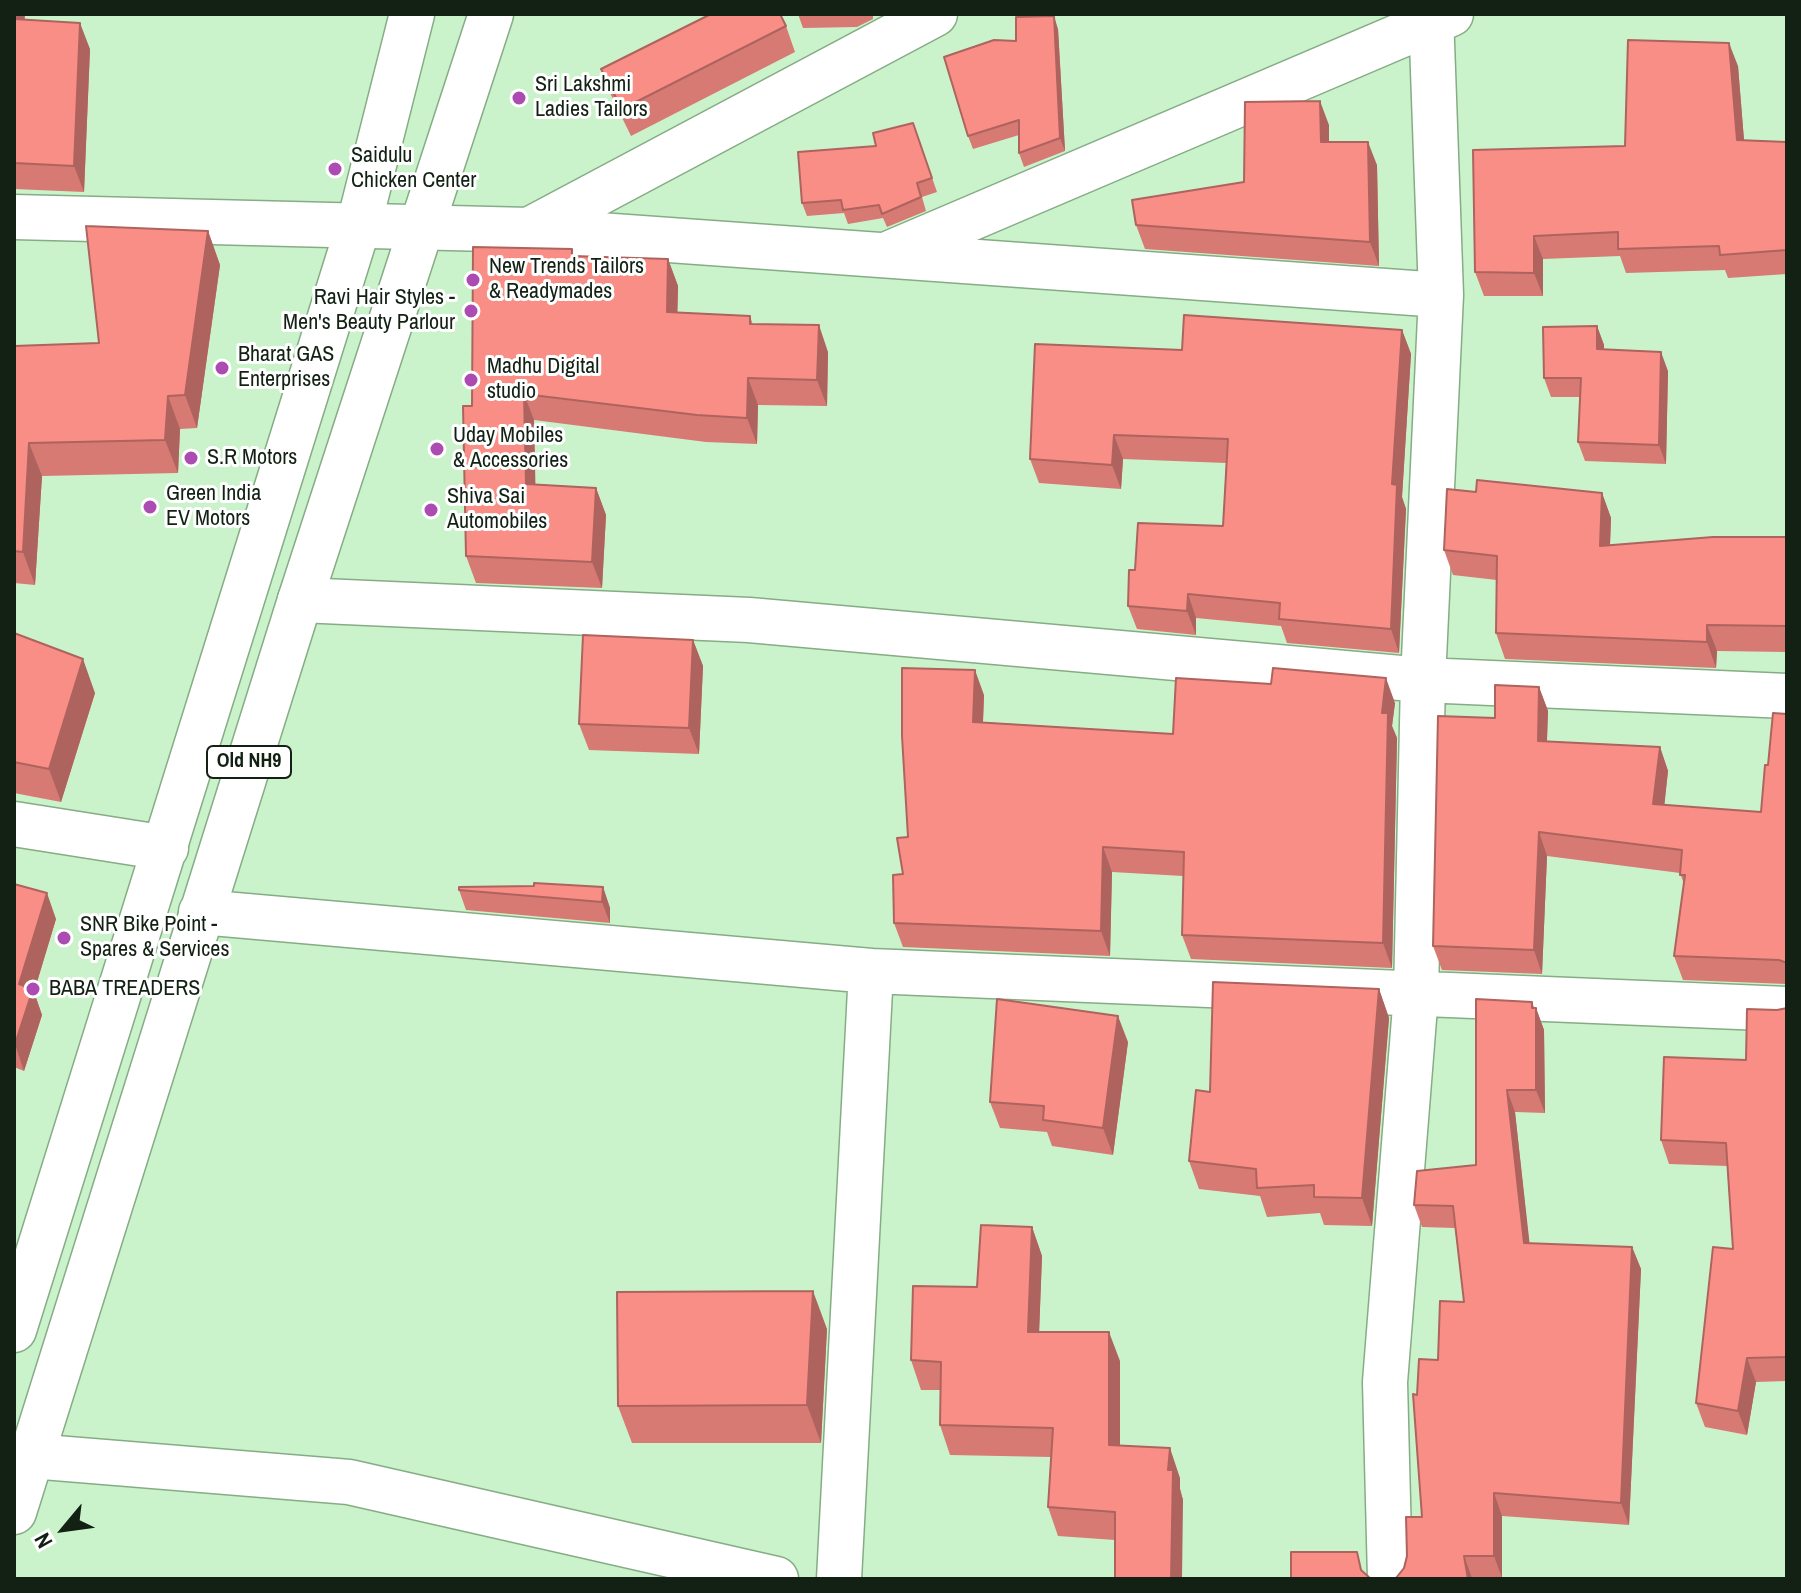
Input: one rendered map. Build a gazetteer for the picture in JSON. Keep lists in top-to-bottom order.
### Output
{
  "streets": {
    "street": ["Old NH9"]
  },
  "places": [
    "Sri Lakshmi Ladies Tailors",
    "Saidulu Chicken Center",
    "New Trends Tailors & Readymades",
    "Ravi Hair Styles - Men's Beauty Parlour",
    "Bharat GAS Enterprises",
    "Madhu Digital studio",
    "Uday Mobiles & Accessories",
    "S.R Motors",
    "Green India EV Motors",
    "Shiva Sai Automobiles",
    "SNR Bike Point - Spares & Services",
    "BABA TREADERS"
  ],
  "north": "bottom left"
}
